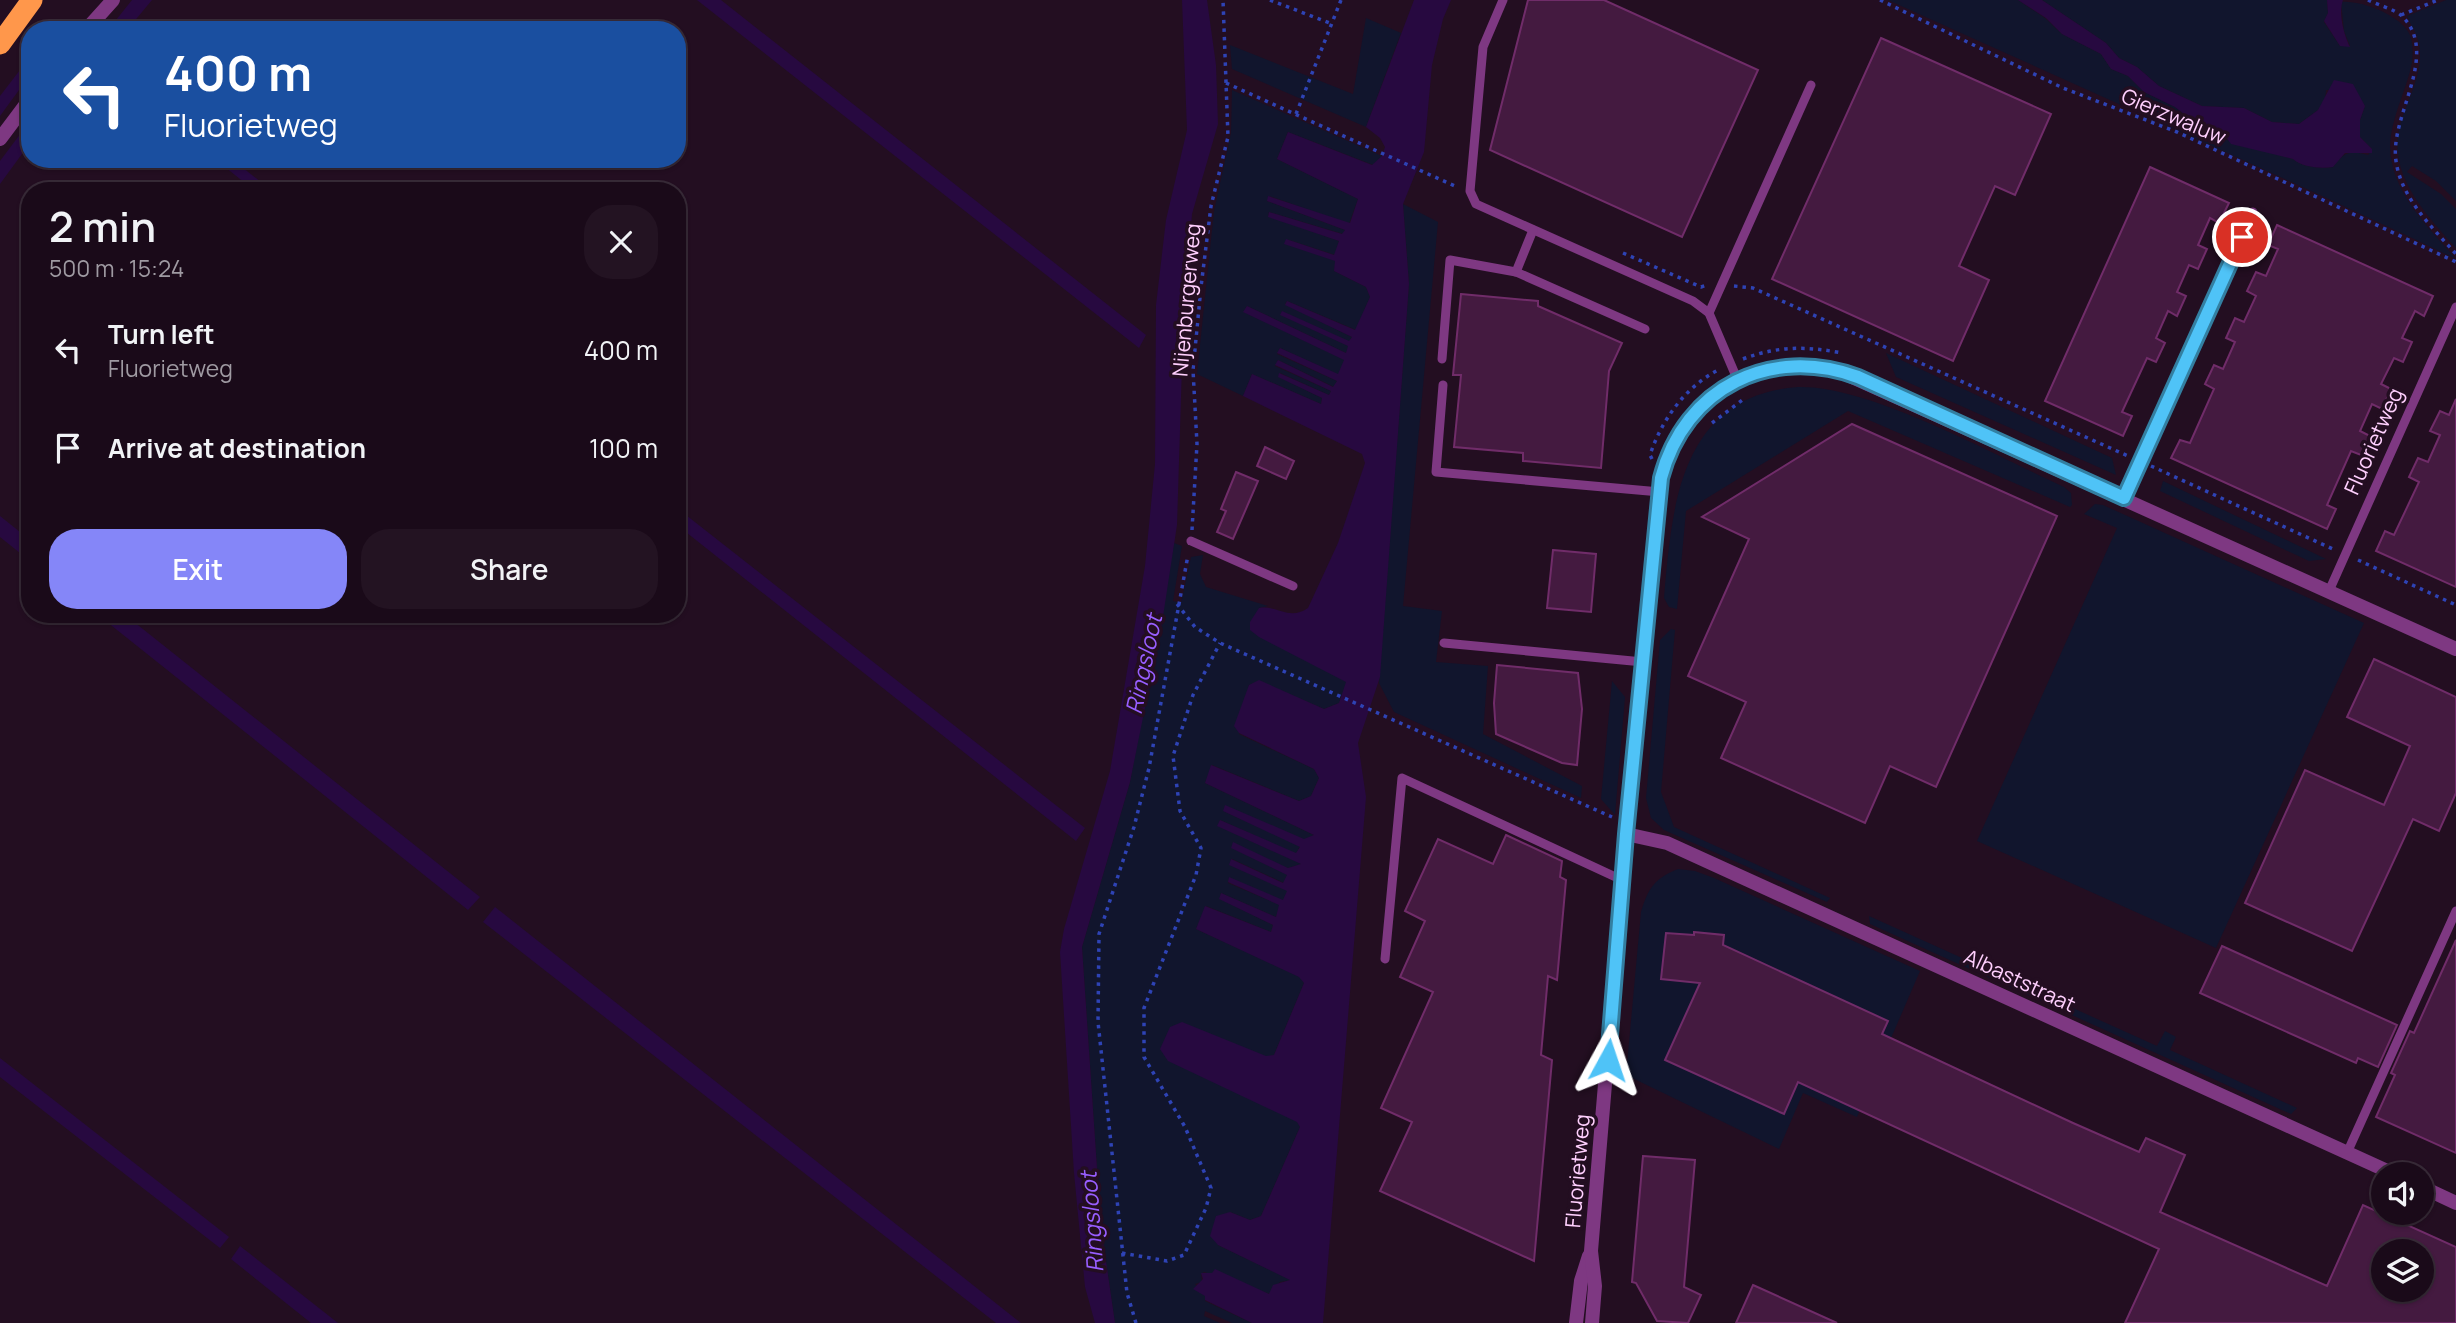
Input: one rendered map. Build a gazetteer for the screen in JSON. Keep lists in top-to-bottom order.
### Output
{
  "streets": {
    "street": ["Fluorietweg", "Albaststraat"],
    "path": ["Gierzwaluw", "Nijenburgerweg"]
  },
  "crossings": [
    ["Fluorietweg", "Albaststraat"]
  ],
  "water": ["Ringsloot"],
  "page": {
    "turn": ["400 m", "Fluorietweg"],
    "heading": ["2 min", "500 m · 15:24"],
    "list": [
      {
        "name": "Turn left",
        "note": "Fluorietweg",
        "value": "400 m"
      },
      {
        "name": "Arrive at destination",
        "value": "100 m"
      }
    ],
    "buttons": ["Exit", "Share"]
  }
}
